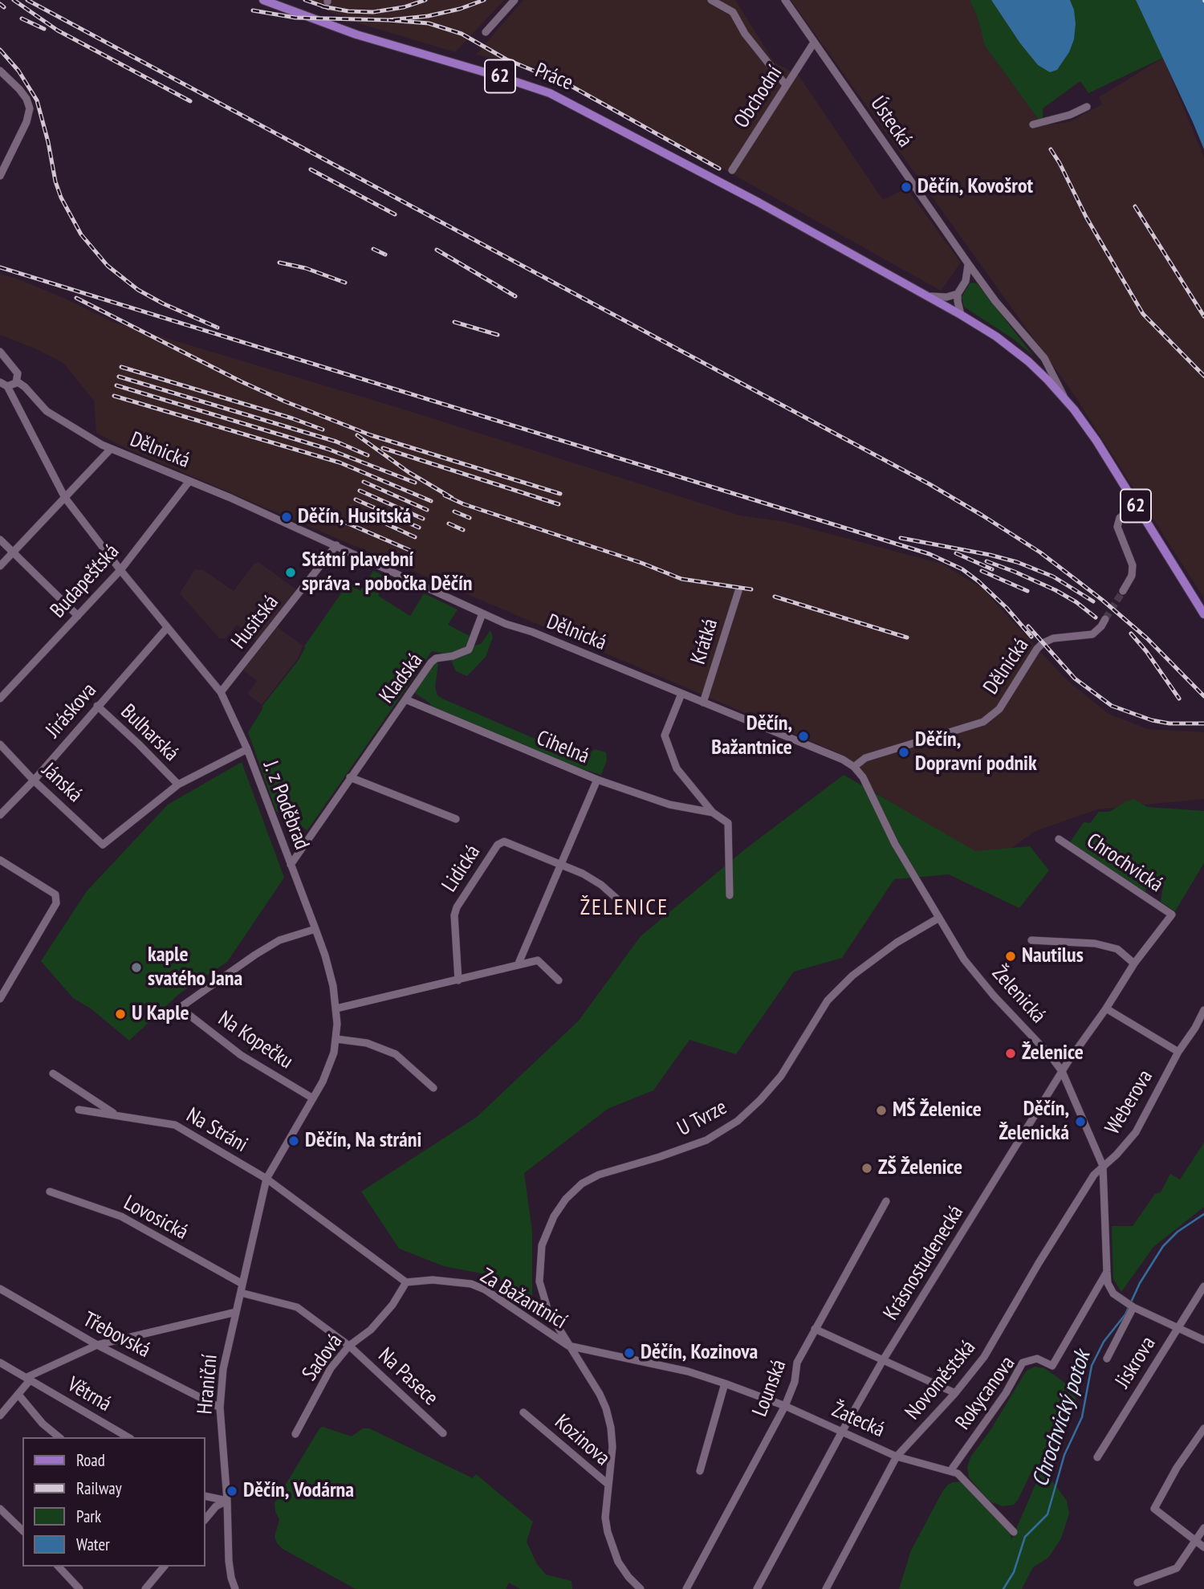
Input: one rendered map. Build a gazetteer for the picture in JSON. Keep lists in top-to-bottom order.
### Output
{
  "streets": {
    "main road": ["62", "Práce", "Ústecká"],
    "street": [
      "Obchodní",
      "Dělnická",
      "Budapešťská",
      "Husitská",
      "Krátká",
      "Kladská",
      "Jiráskova",
      "Bulharská",
      "Cihelná",
      "Jánská",
      "J. z Poděbrad",
      "Chrochvická",
      "Lidická",
      "Želenická",
      "Na Kopečku",
      "Weberova",
      "U Tvrze",
      "Na Stráni",
      "Lovosická",
      "Krásnostudenecká",
      "Za Bažantnicí",
      "Třebovská",
      "Sadová",
      "Jiskrova",
      "Na Pasece",
      "Novoměstská",
      "Hraniční",
      "Lounská",
      "Rokycanova",
      "Větrná",
      "Žatecká",
      "Kozinova"
    ]
  },
  "crossings": [
    ["Práce", "Ústecká"],
    ["Obchodní", "Ústecká"],
    ["Dělnická", "Budapešťská"],
    ["Dělnická", "Husitská"],
    ["Dělnická", "Krátká"],
    ["Dělnická", "Kladská"],
    ["Dělnická", "Želenická"],
    ["Budapešťská", "J. z Poděbrad"],
    ["Husitská", "J. z Poděbrad"],
    ["Kladská", "Cihelná"],
    ["Kladská", "J. z Poděbrad"],
    ["Jiráskova", "Bulharská"],
    ["Jiráskova", "Jánská"],
    ["Jiráskova", "J. z Poděbrad"],
    ["Bulharská", "Jánská"],
    ["J. z Poděbrad", "Na Kopečku"],
    ["J. z Poděbrad", "Na Stráni"],
    ["J. z Poděbrad", "Lovosická"],
    ["J. z Poděbrad", "Hraniční"],
    ["Chrochvická", "Krásnostudenecká"],
    ["Želenická", "Weberova"],
    ["Želenická", "U Tvrze"],
    ["Želenická", "Krásnostudenecká"],
    ["Želenická", "Jiskrova"],
    ["Želenická", "Novoměstská"],
    ["Želenická", "Rokycanova"],
    ["Weberova", "Novoměstská"],
    ["U Tvrze", "Za Bažantnicí"],
    ["U Tvrze", "Kozinova"],
    ["Lovosická", "Hraniční"],
    ["Krásnostudenecká", "Žatecká"],
    ["Za Bažantnicí", "Sadová"],
    ["Za Bažantnicí", "Lounská"],
    ["Za Bažantnicí", "Žatecká"],
    ["Za Bažantnicí", "Kozinova"],
    ["Třebovská", "Hraniční"],
    ["Sadová", "Na Pasece"],
    ["Novoměstská", "Žatecká"],
    ["Lounská", "Žatecká"],
    ["Rokycanova", "Žatecká"]
  ],
  "districts": ["ŽELENICE"],
  "water": ["Chrochvický potok"],
  "places": [
    "Děčín, Kovošrot",
    "Děčín, Husitská",
    "Státní plavební správa - pobočka Děčín",
    "Děčín, Bažantnice",
    "Děčín, Dopravní podnik",
    "Nautilus",
    "kaple svatého Jana",
    "U Kaple",
    "Želenice",
    "MŠ Želenice",
    "Děčín, Želenická",
    "Děčín, Na stráni",
    "ZŠ Želenice",
    "Děčín, Kozinova",
    "Děčín, Vodárna"
  ],
  "legend": [
    "Road",
    "Railway",
    "Park",
    "Water"
  ]
}
